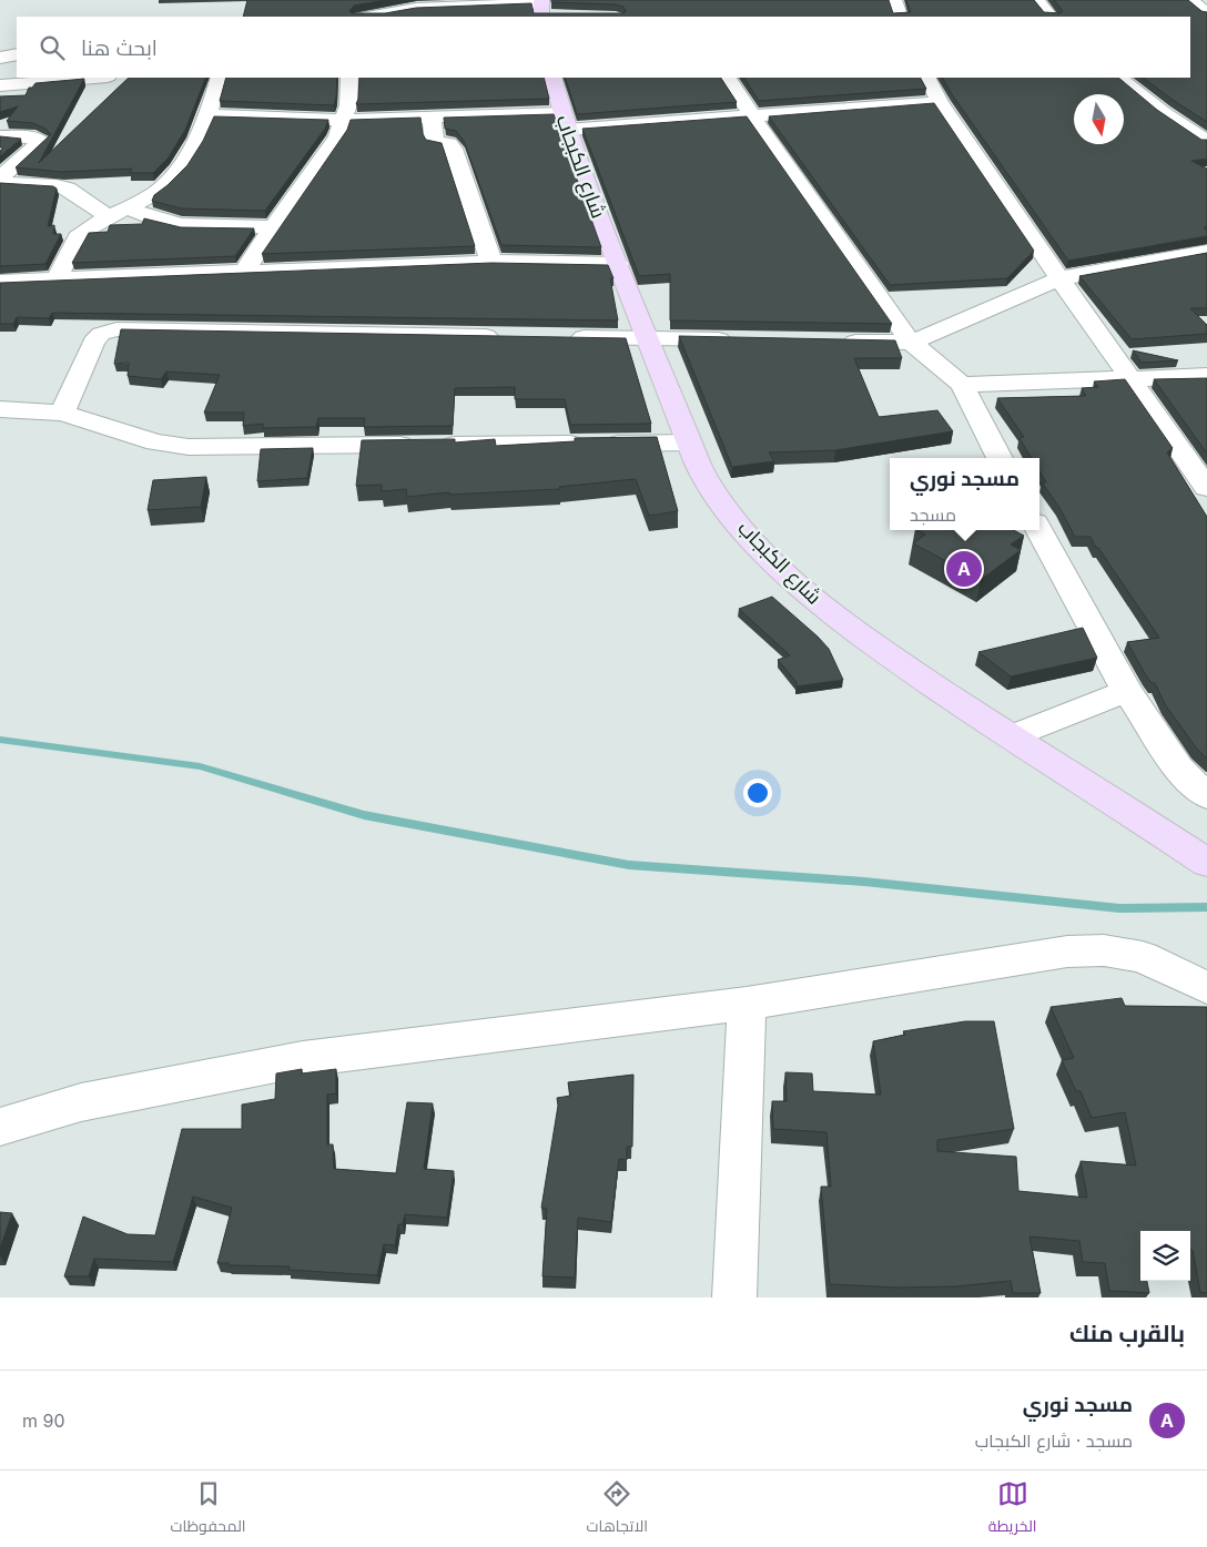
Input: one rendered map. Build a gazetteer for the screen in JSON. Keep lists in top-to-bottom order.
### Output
{
  "streets": {
    "main road": ["شارع الكبجاب"]
  },
  "north": "bottom",
  "page": {
    "search": "ابحث هنا",
    "popup": ["مسجد نوري", "مسجد"],
    "pins": "A",
    "heading": "بالقرب منك",
    "list": [
      {
        "mark": "A",
        "name": "مسجد نوري",
        "note": "مسجد · شارع الكبجاب",
        "value": "90 m"
      }
    ],
    "nav": ["الخريطة", "الاتجاهات", "المحفوظات"]
  }
}
